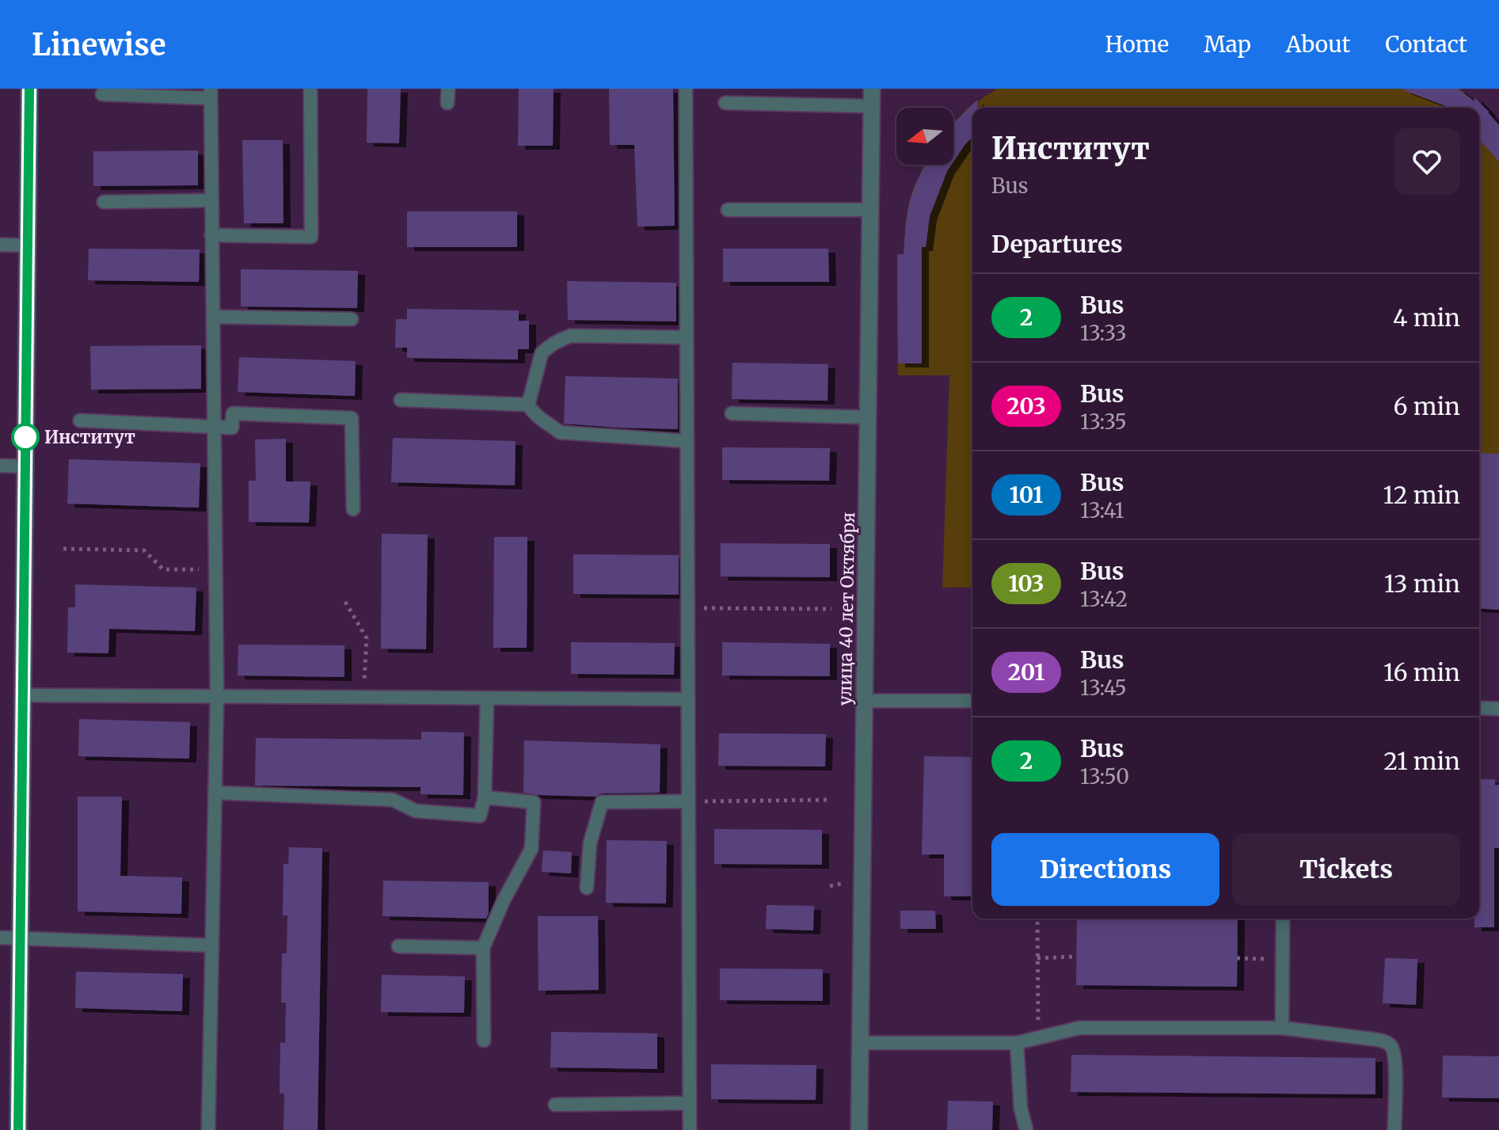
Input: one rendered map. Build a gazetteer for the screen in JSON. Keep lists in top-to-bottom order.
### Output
{
  "streets": {
    "street": ["улица 40 лет Октября"]
  },
  "places": ["Институт"],
  "lines": ["bus line 2"],
  "north": "left",
  "page": {
    "header": "Linewise",
    "nav": [
      "Home",
      "Map",
      "About",
      "Contact"
    ],
    "heading": [
      ["Институт", "Bus"],
      "Departures"
    ],
    "list": [
      {
        "mark": "2",
        "name": "Bus",
        "note": "13:33",
        "value": "4 min"
      },
      {
        "mark": "203",
        "name": "Bus",
        "note": "13:35",
        "value": "6 min"
      },
      {
        "mark": "101",
        "name": "Bus",
        "note": "13:41",
        "value": "12 min"
      },
      {
        "mark": "103",
        "name": "Bus",
        "note": "13:42",
        "value": "13 min"
      },
      {
        "mark": "201",
        "name": "Bus",
        "note": "13:45",
        "value": "16 min"
      },
      {
        "mark": "2",
        "name": "Bus",
        "note": "13:50",
        "value": "21 min"
      }
    ],
    "buttons": ["Directions", "Tickets"]
  }
}
